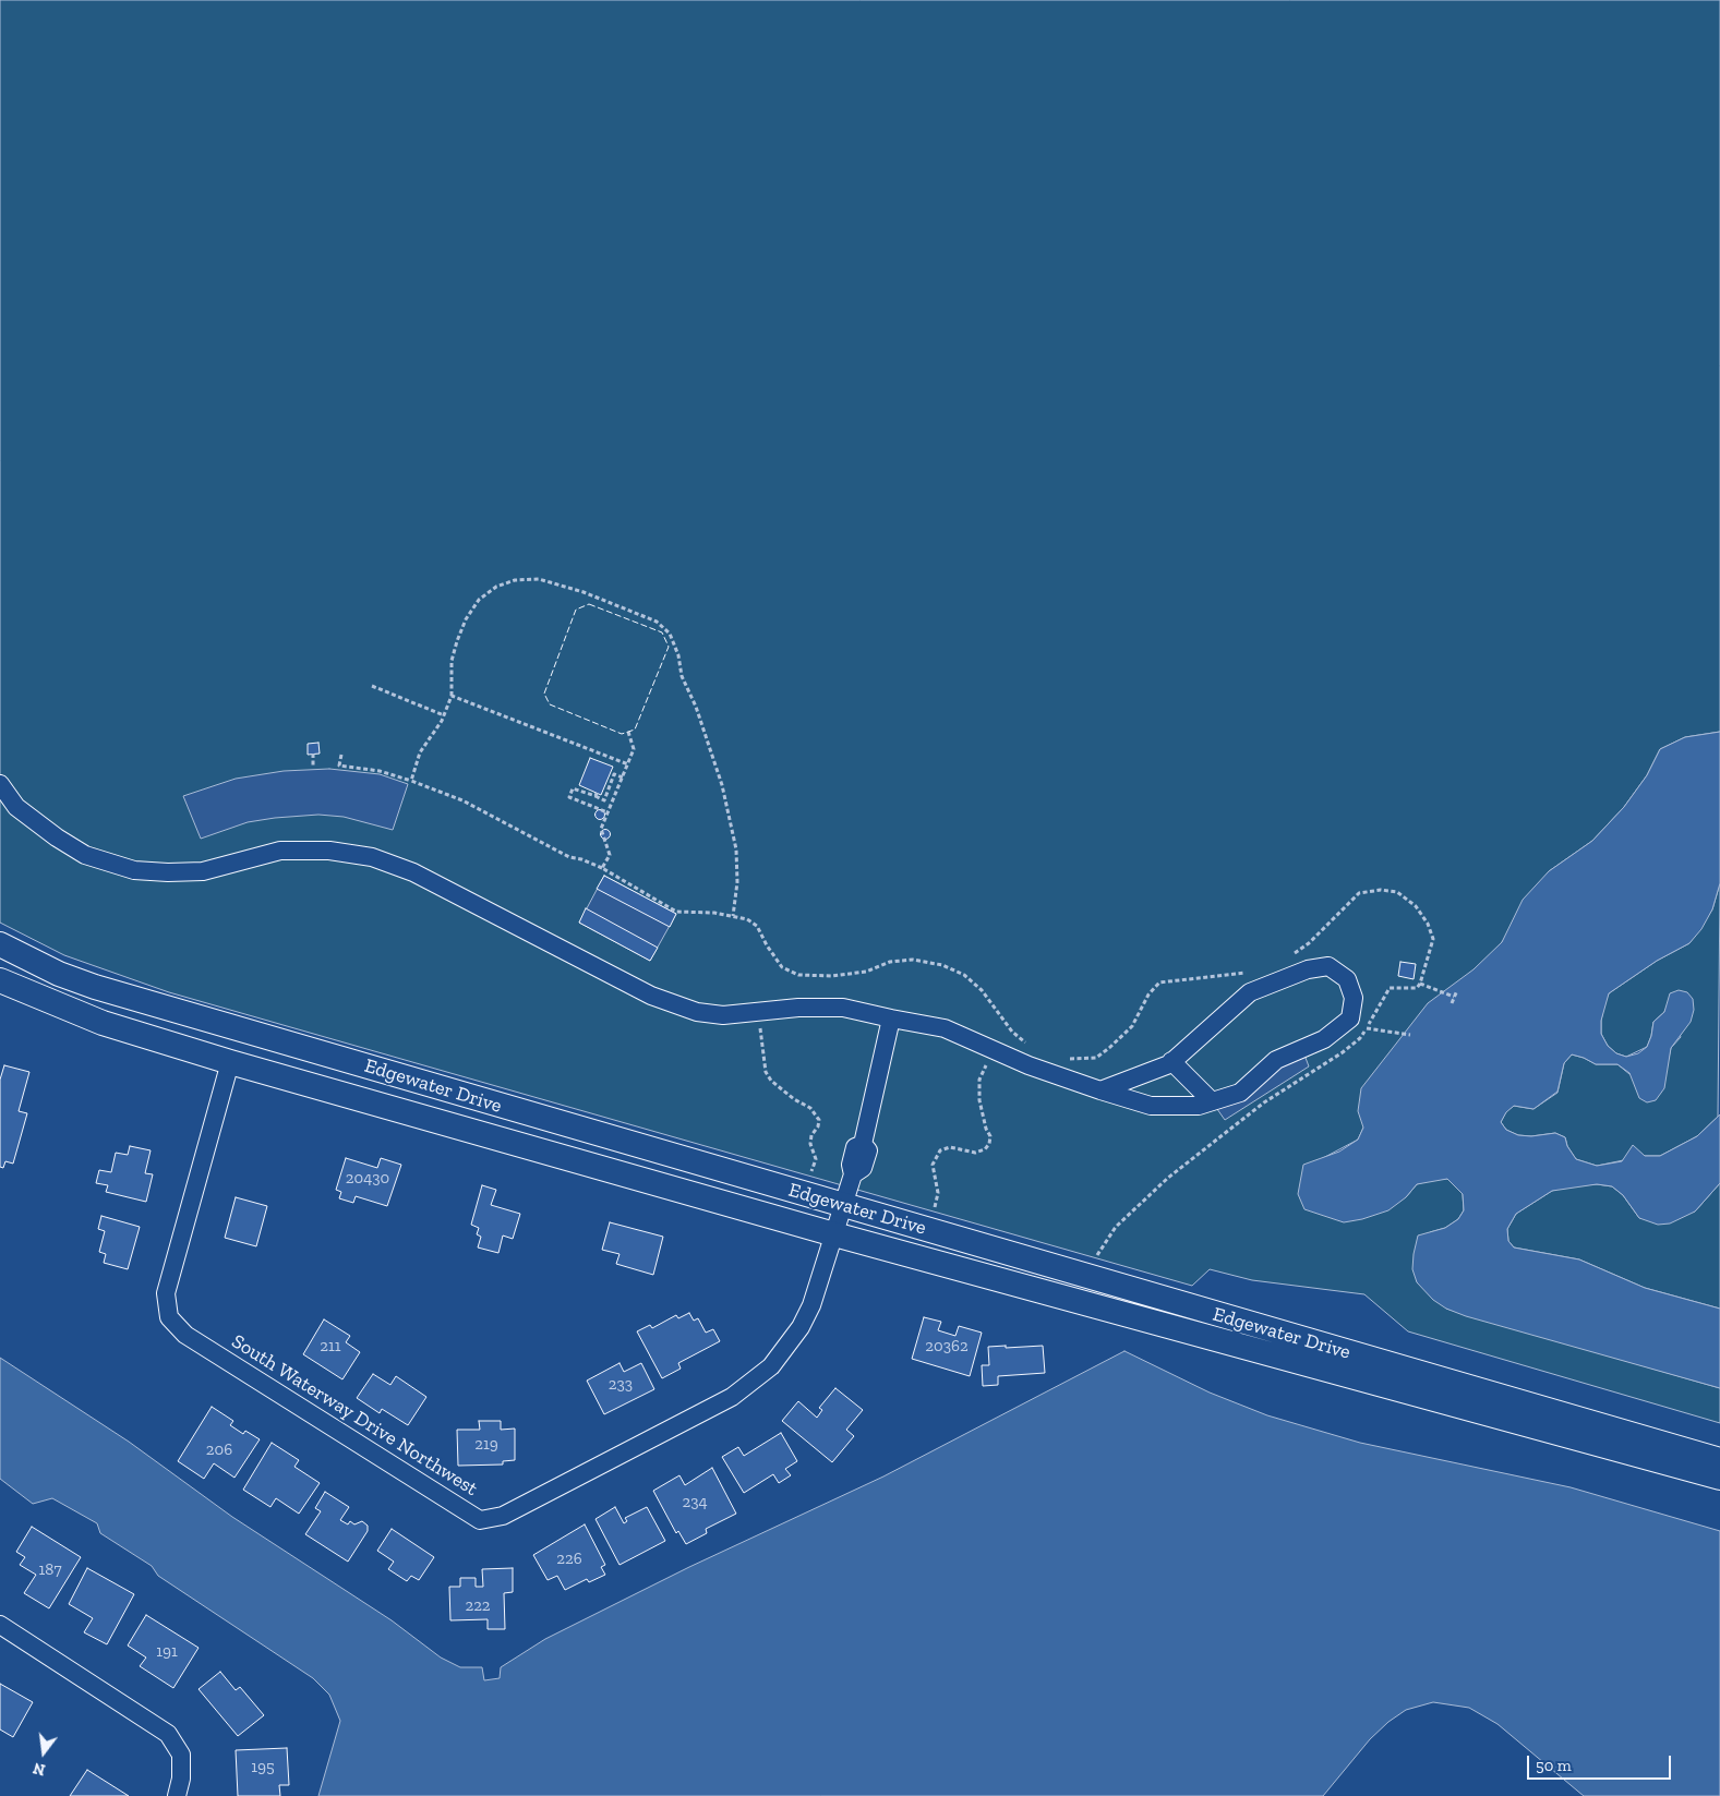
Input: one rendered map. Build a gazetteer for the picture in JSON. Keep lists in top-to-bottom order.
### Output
{
  "streets": {
    "street": ["Edgewater Drive", "South Waterway Drive Northwest"]
  },
  "crossings": [
    ["Edgewater Drive", "South Waterway Drive Northwest"]
  ],
  "house_numbers": [
    "20430",
    "211",
    "20362",
    "233",
    "219",
    "206",
    "234",
    "226",
    "187",
    "222",
    "191",
    "195"
  ],
  "scale_bar": "50 m",
  "north": "bottom"
}
